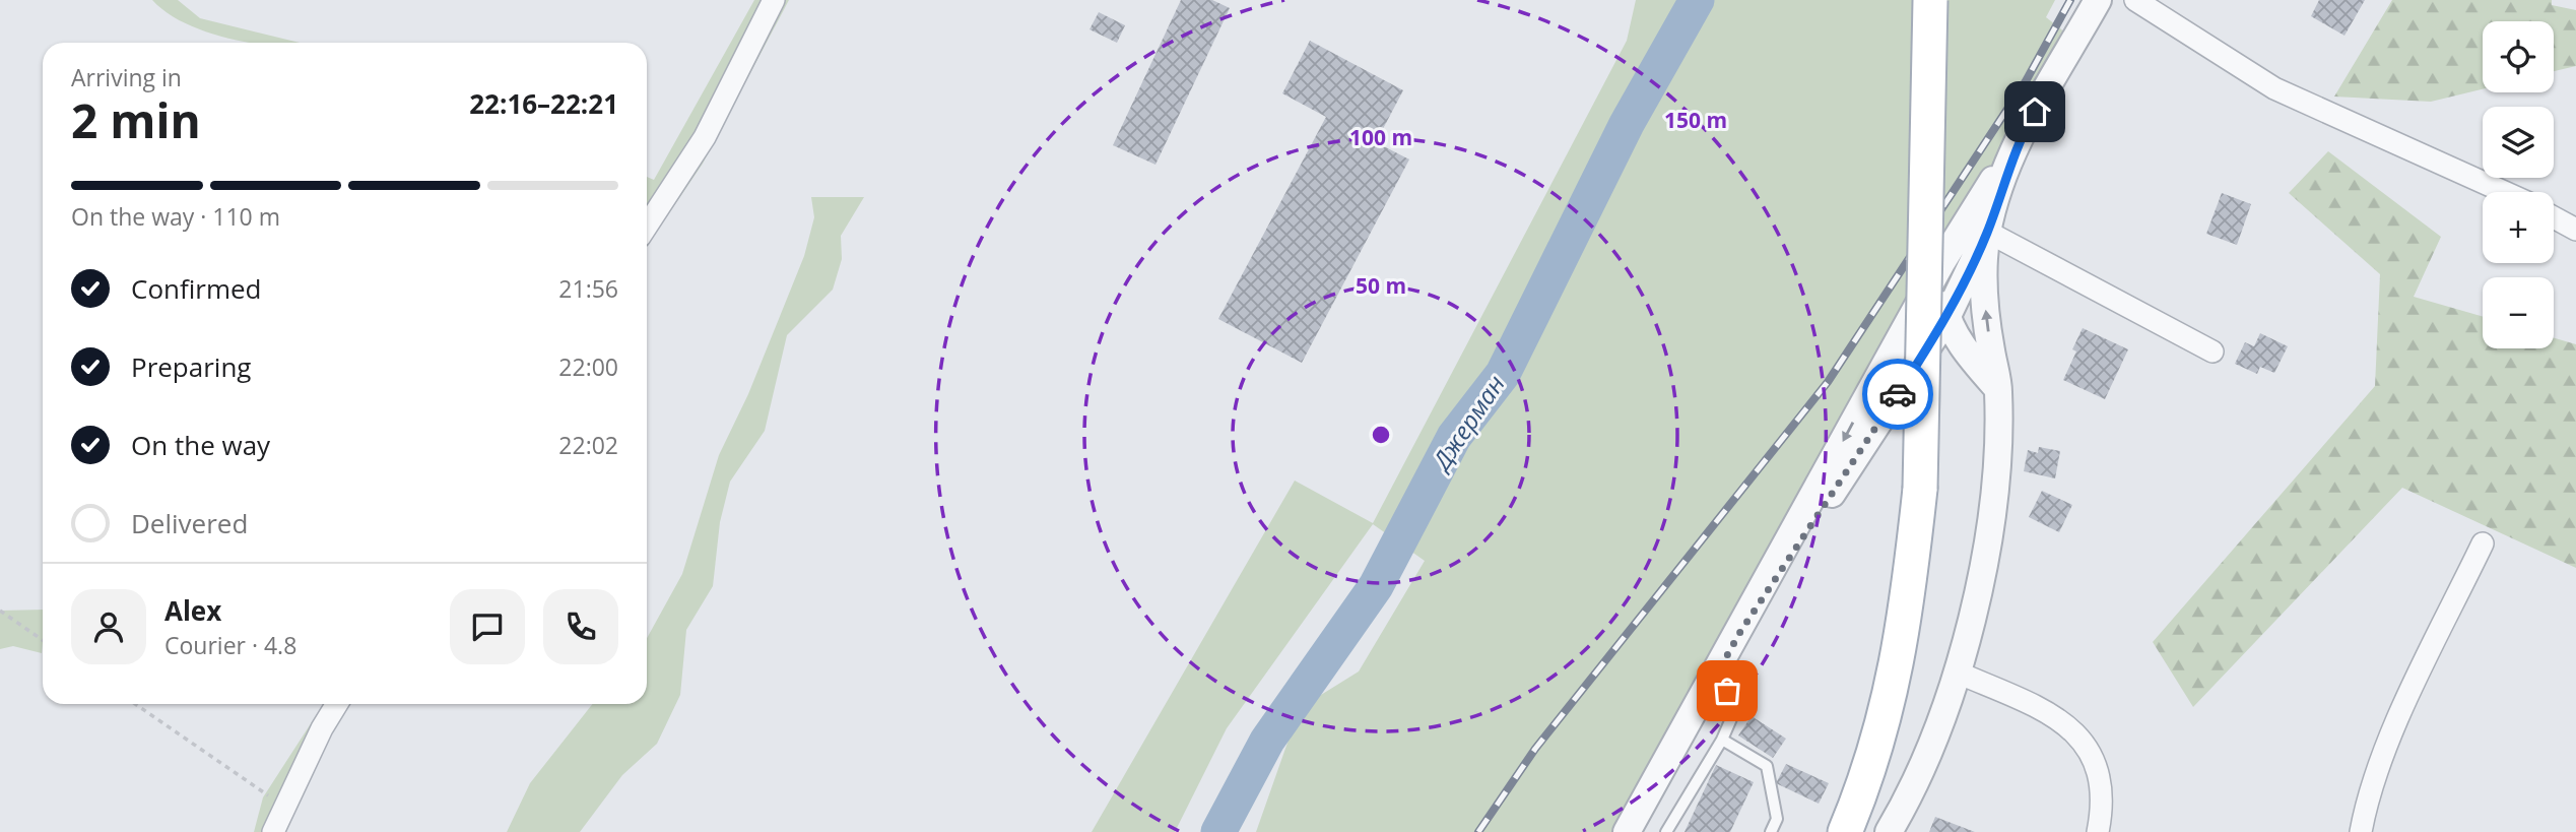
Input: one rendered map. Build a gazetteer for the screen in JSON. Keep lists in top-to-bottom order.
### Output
{
  "water": ["Джерман"],
  "page": {
    "map_buttons": ["+", "−"],
    "heading": ["2 min", "Arriving in", "22:16–22:21"],
    "panel": ["Alex", "Courier · 4.8"],
    "bar": "On the way · 110 m",
    "list": [
      ["Confirmed", "21:56"],
      ["Preparing", "22:00"],
      ["On the way", "22:02"],
      "Delivered"
    ]
  },
  "rings": ["150 m", "100 m", "50 m"]
}
